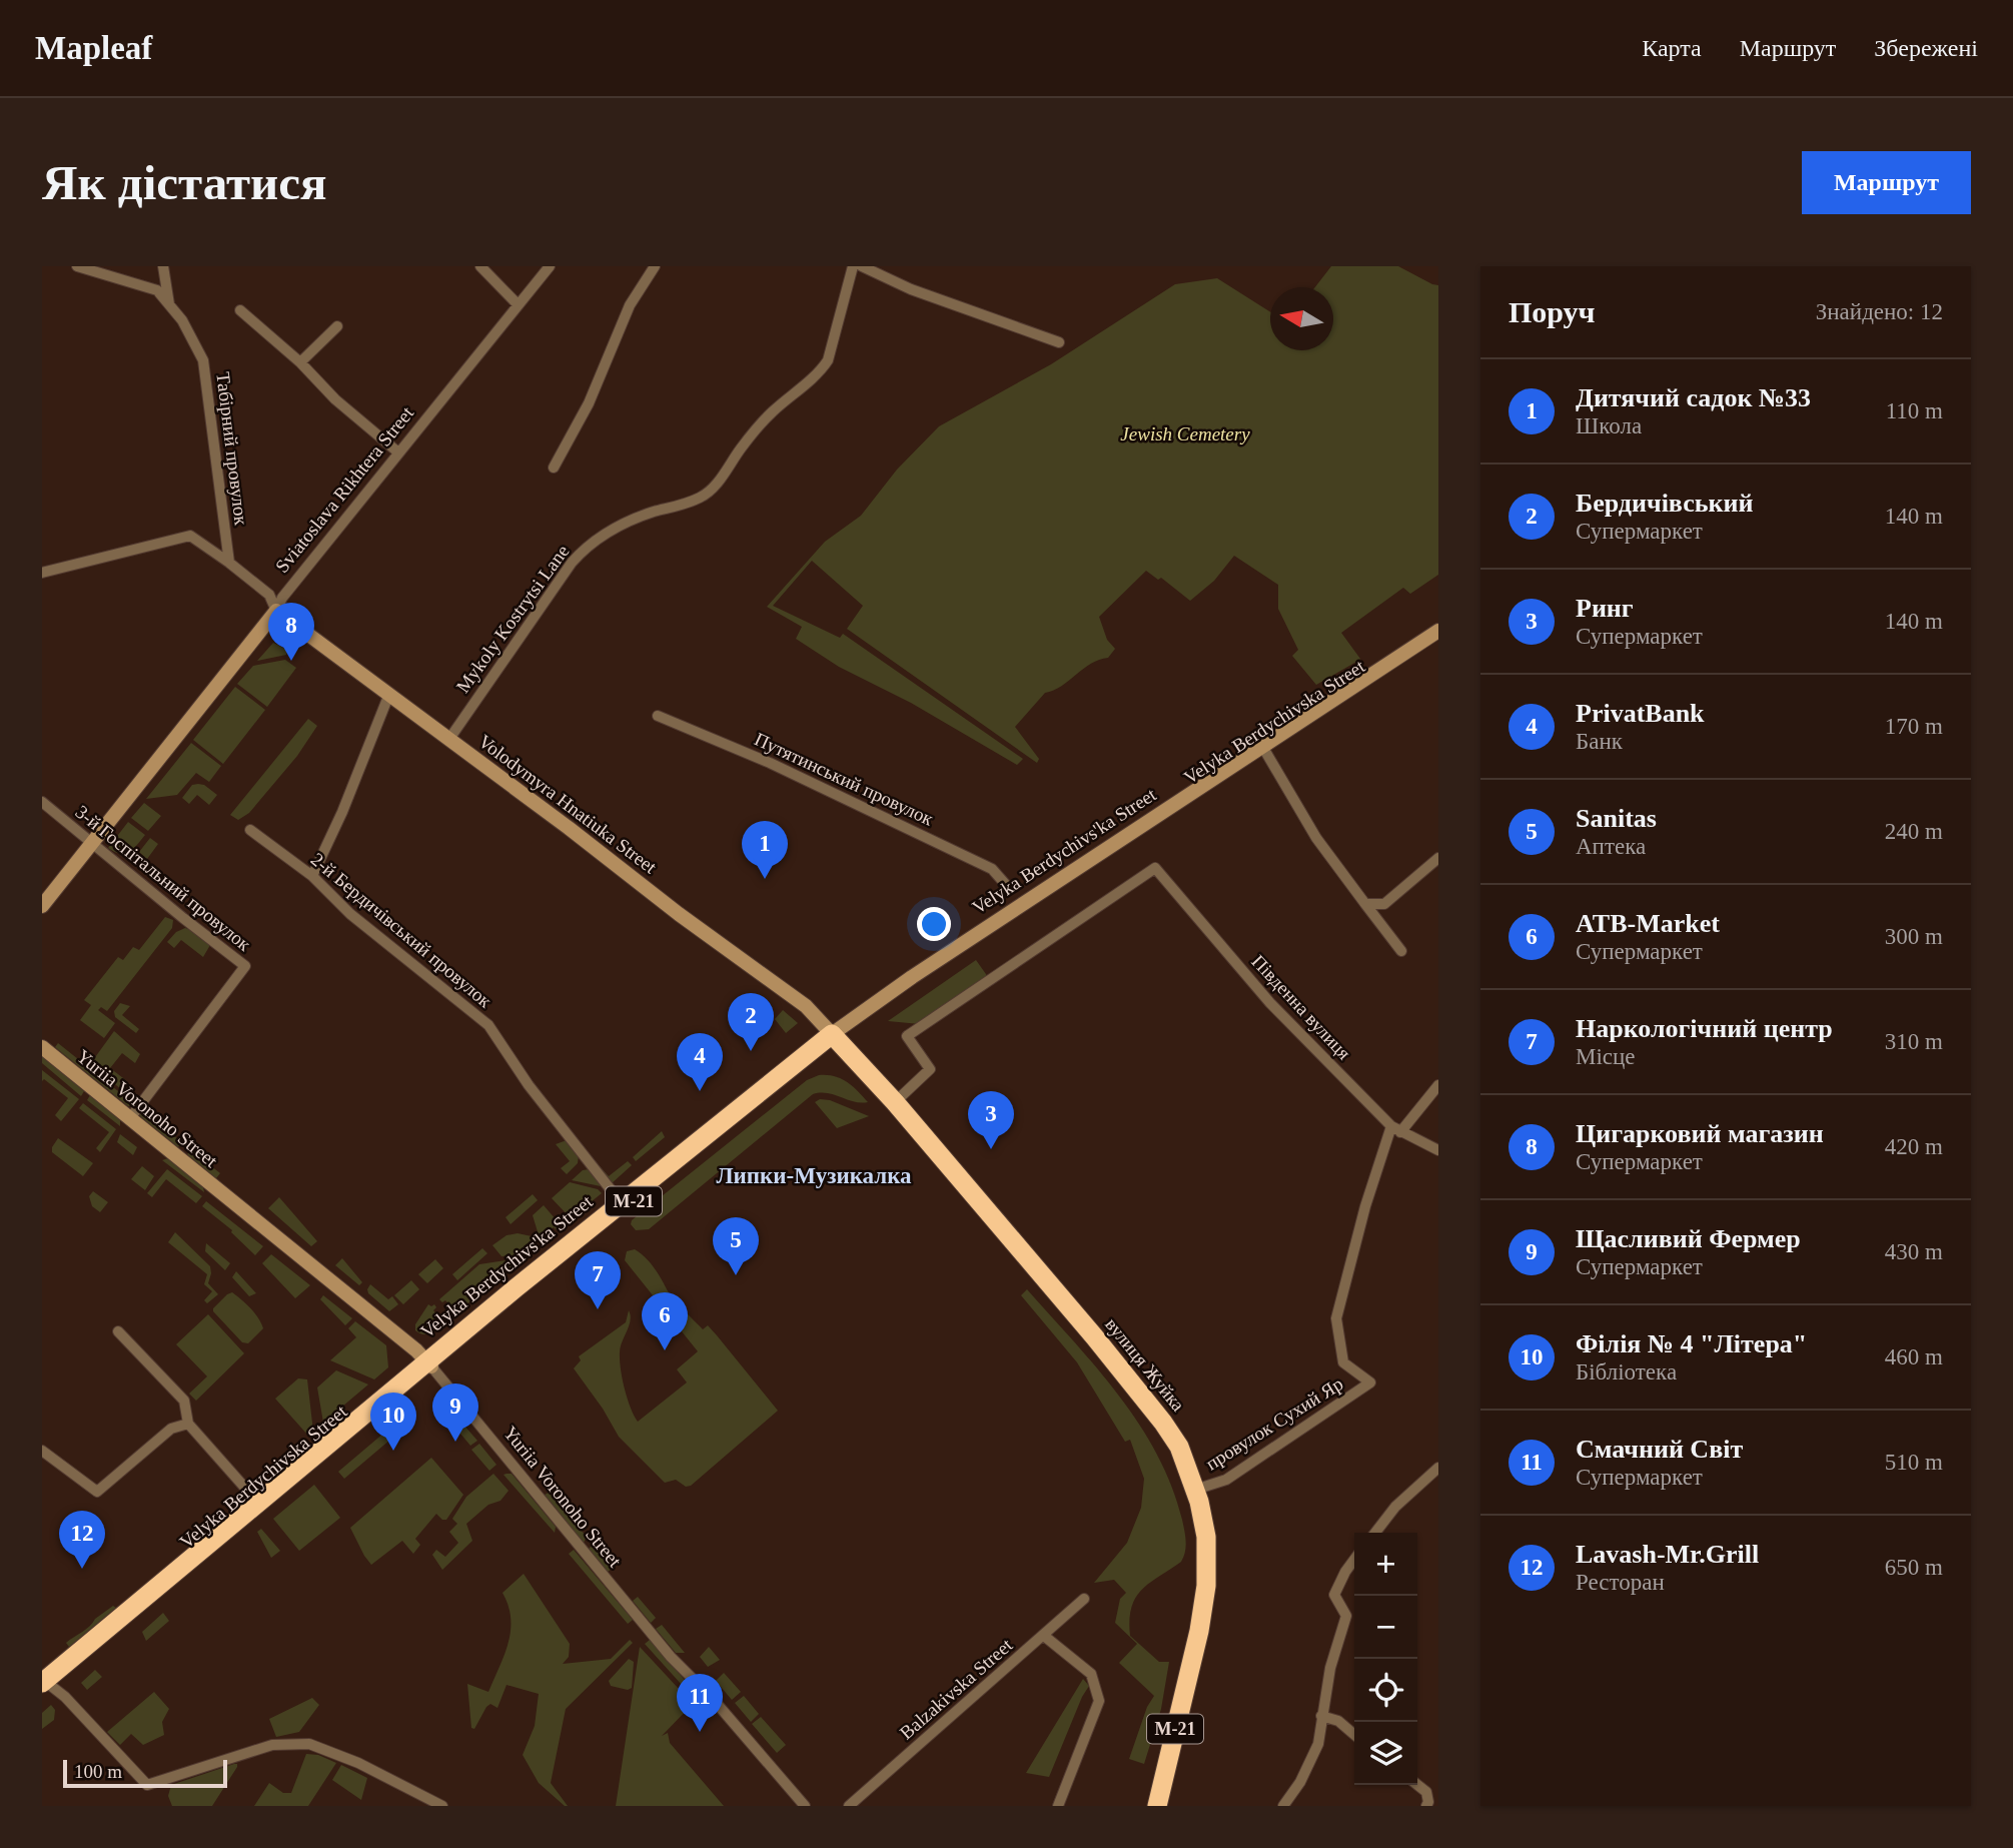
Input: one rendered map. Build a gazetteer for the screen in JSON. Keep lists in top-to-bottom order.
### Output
{
  "streets": {
    "highway": [
      "Velyka Berdychivska Street",
      "Velyka Berdychivs'ka Street",
      "М-21",
      "вулиця Жуйка"
    ],
    "main road": ["Sviatoslava Rikhtera Street", "Volodymyra Hnatiuka Street", "Yuriia Voronoho Street"],
    "street": [
      "Табірний провулок",
      "Mykoly Kostrytsi Lane",
      "Путятинський провулок",
      "3-й Госпітальний провулок",
      "2-й Бердичівський провулок",
      "Південна вулиця",
      "провулок Сухий Яр",
      "Balzakivska Street"
    ]
  },
  "crossings": [
    ["Sviatoslava Rikhtera Street", "Volodymyra Hnatiuka Street"],
    ["Sviatoslava Rikhtera Street", "3-й Госпітальний провулок"],
    ["Mykoly Kostrytsi Lane", "Volodymyra Hnatiuka Street"],
    ["Velyka Berdychivska Street", "Volodymyra Hnatiuka Street"],
    ["Velyka Berdychivska Street", "Velyka Berdychivs'ka Street"],
    ["Velyka Berdychivska Street", "Yuriia Voronoho Street"],
    ["Velyka Berdychivska Street", "вулиця Жуйка"],
    ["Volodymyra Hnatiuka Street", "Velyka Berdychivs'ka Street"],
    ["Volodymyra Hnatiuka Street", "вулиця Жуйка"],
    ["Velyka Berdychivs'ka Street", "2-й Бердичівський провулок"],
    ["Velyka Berdychivs'ka Street", "Yuriia Voronoho Street"],
    ["Velyka Berdychivs'ka Street", "вулиця Жуйка"],
    ["3-й Госпітальний провулок", "Yuriia Voronoho Street"],
    ["Південна вулиця", "вулиця Жуйка"],
    ["Південна вулиця", "провулок Сухий Яр"],
    ["вулиця Жуйка", "провулок Сухий Яр"]
  ],
  "districts": ["Липки-Музикалка"],
  "parks": ["Jewish Cemetery"],
  "scale_bar": "100 m",
  "north": "left",
  "page": {
    "header": "Mapleaf",
    "nav": ["Карта", "Маршрут", "Збережені"],
    "buttons": "Маршрут",
    "title": "Як дістатися",
    "heading": ["Поруч", "Знайдено: 12"],
    "list": [
      {
        "mark": "1",
        "name": "Дитячий садок №33",
        "note": "Школа",
        "value": "110 m"
      },
      {
        "mark": "2",
        "name": "Бердичівський",
        "note": "Супермаркет",
        "value": "140 m"
      },
      {
        "mark": "3",
        "name": "Ринг",
        "note": "Супермаркет",
        "value": "140 m"
      },
      {
        "mark": "4",
        "name": "PrivatBank",
        "note": "Банк",
        "value": "170 m"
      },
      {
        "mark": "5",
        "name": "Sanitas",
        "note": "Аптека",
        "value": "240 m"
      },
      {
        "mark": "6",
        "name": "ATB-Market",
        "note": "Супермаркет",
        "value": "300 m"
      },
      {
        "mark": "7",
        "name": "Наркологічний центр",
        "note": "Місце",
        "value": "310 m"
      },
      {
        "mark": "8",
        "name": "Цигарковий магазин",
        "note": "Супермаркет",
        "value": "420 m"
      },
      {
        "mark": "9",
        "name": "Щасливий Фермер",
        "note": "Супермаркет",
        "value": "430 m"
      },
      {
        "mark": "10",
        "name": "Філія № 4 \"Літера\"",
        "note": "Бібліотека",
        "value": "460 m"
      },
      {
        "mark": "11",
        "name": "Смачний Світ",
        "note": "Супермаркет",
        "value": "510 m"
      },
      {
        "mark": "12",
        "name": "Lavash-Mr.Grill",
        "note": "Ресторан",
        "value": "650 m"
      }
    ],
    "pins": [
      "8",
      "1",
      "2",
      "4",
      "3",
      "5",
      "7",
      "6",
      "9",
      "10",
      "12",
      "11"
    ],
    "map_buttons": ["+", "−"],
    "scale": "100 m"
  }
}
